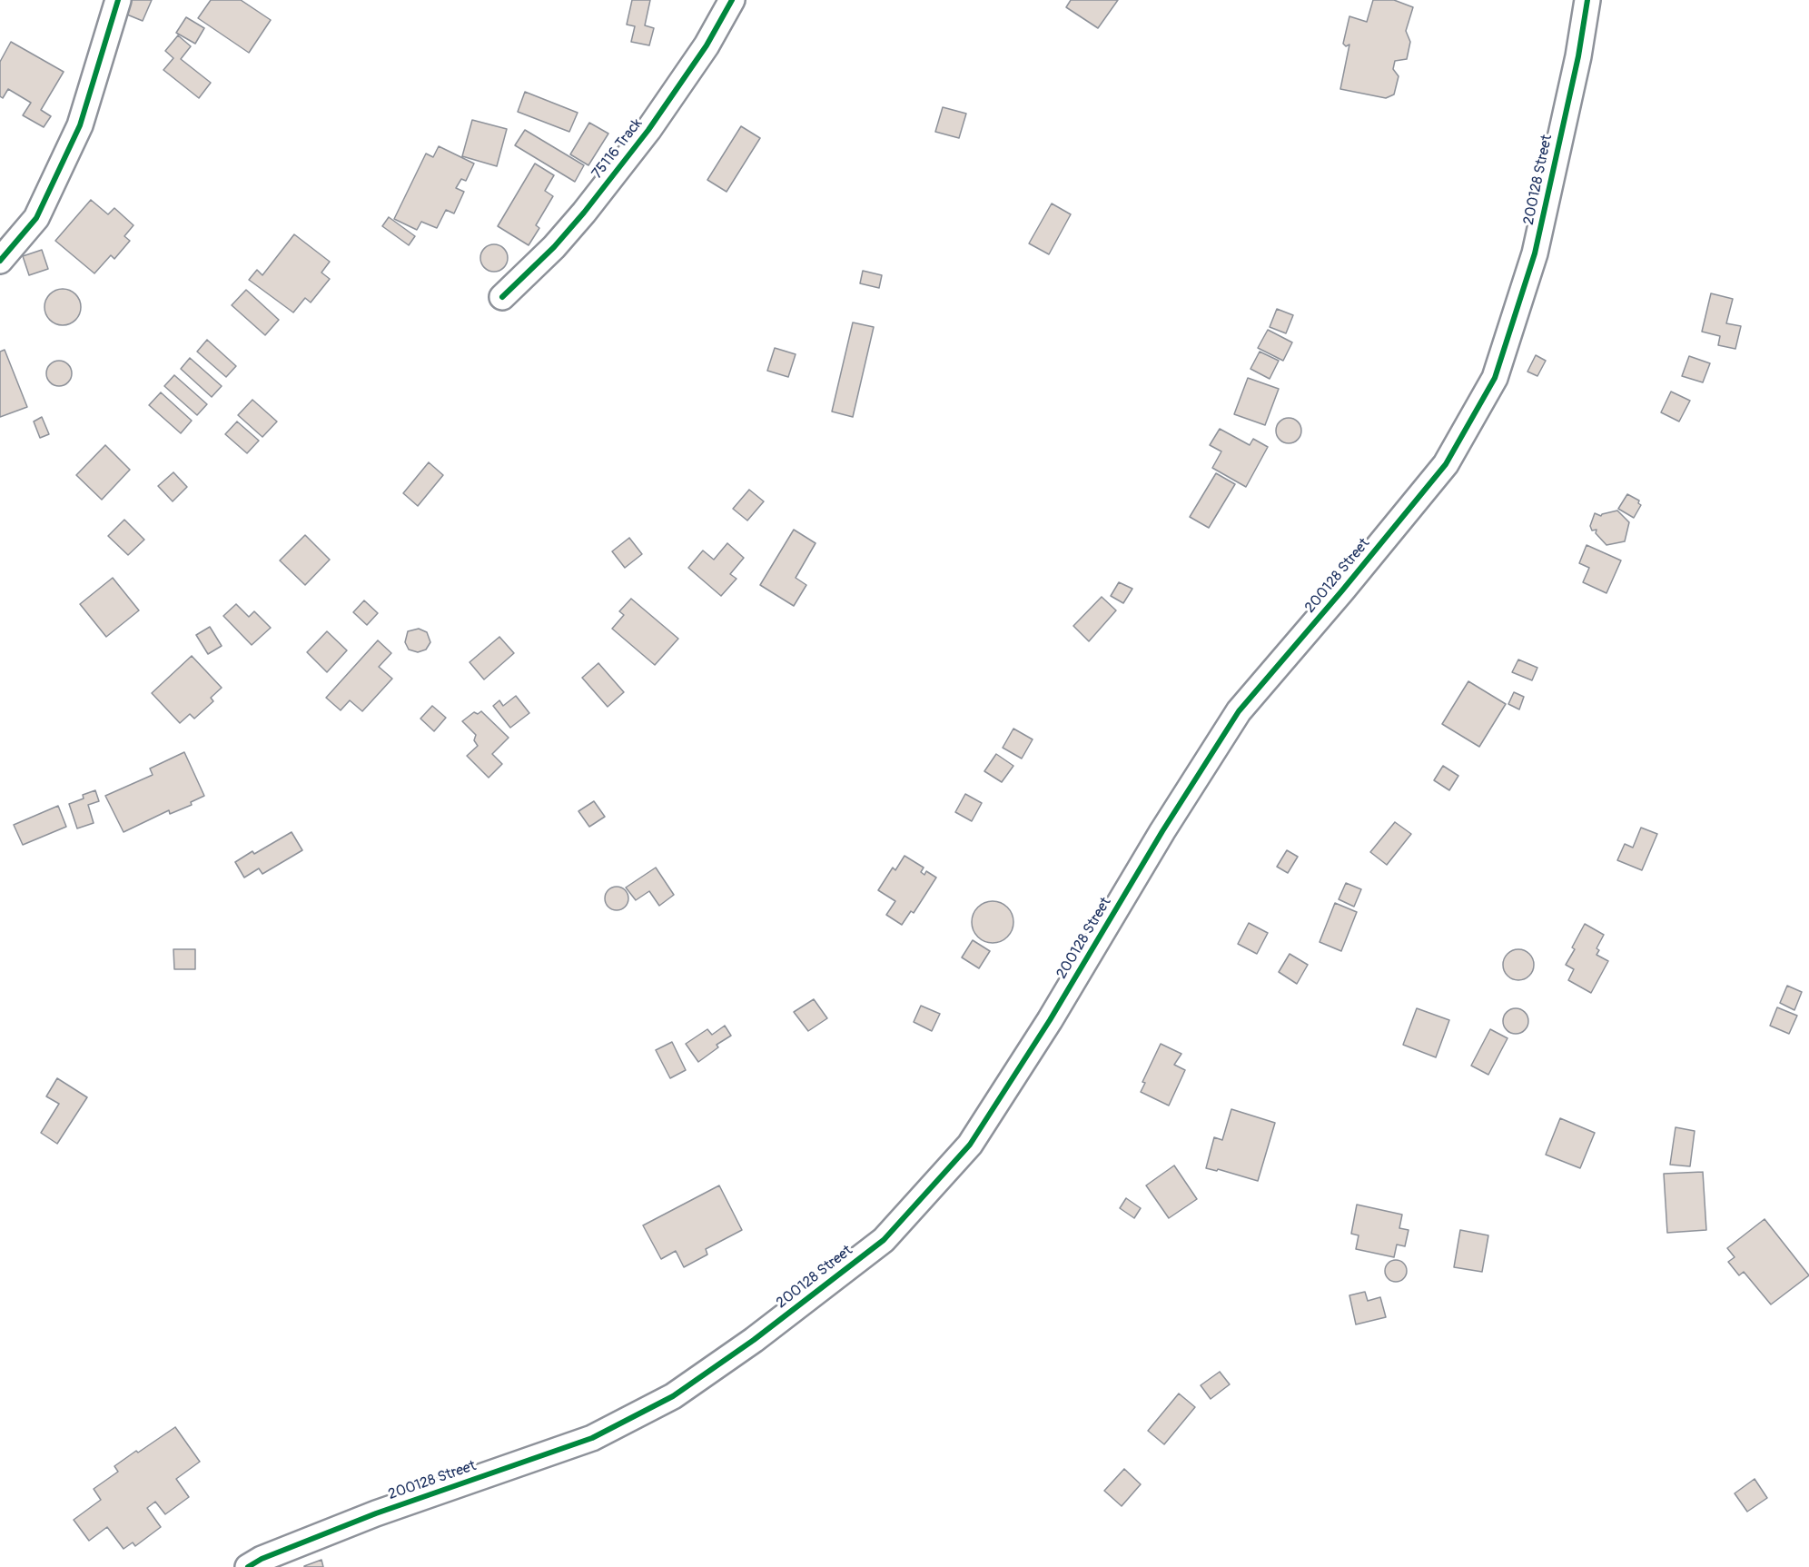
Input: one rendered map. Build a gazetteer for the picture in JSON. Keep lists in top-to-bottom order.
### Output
{
  "streets": {
    "street": ["75116 Track", "200128 Street"]
  }
}
